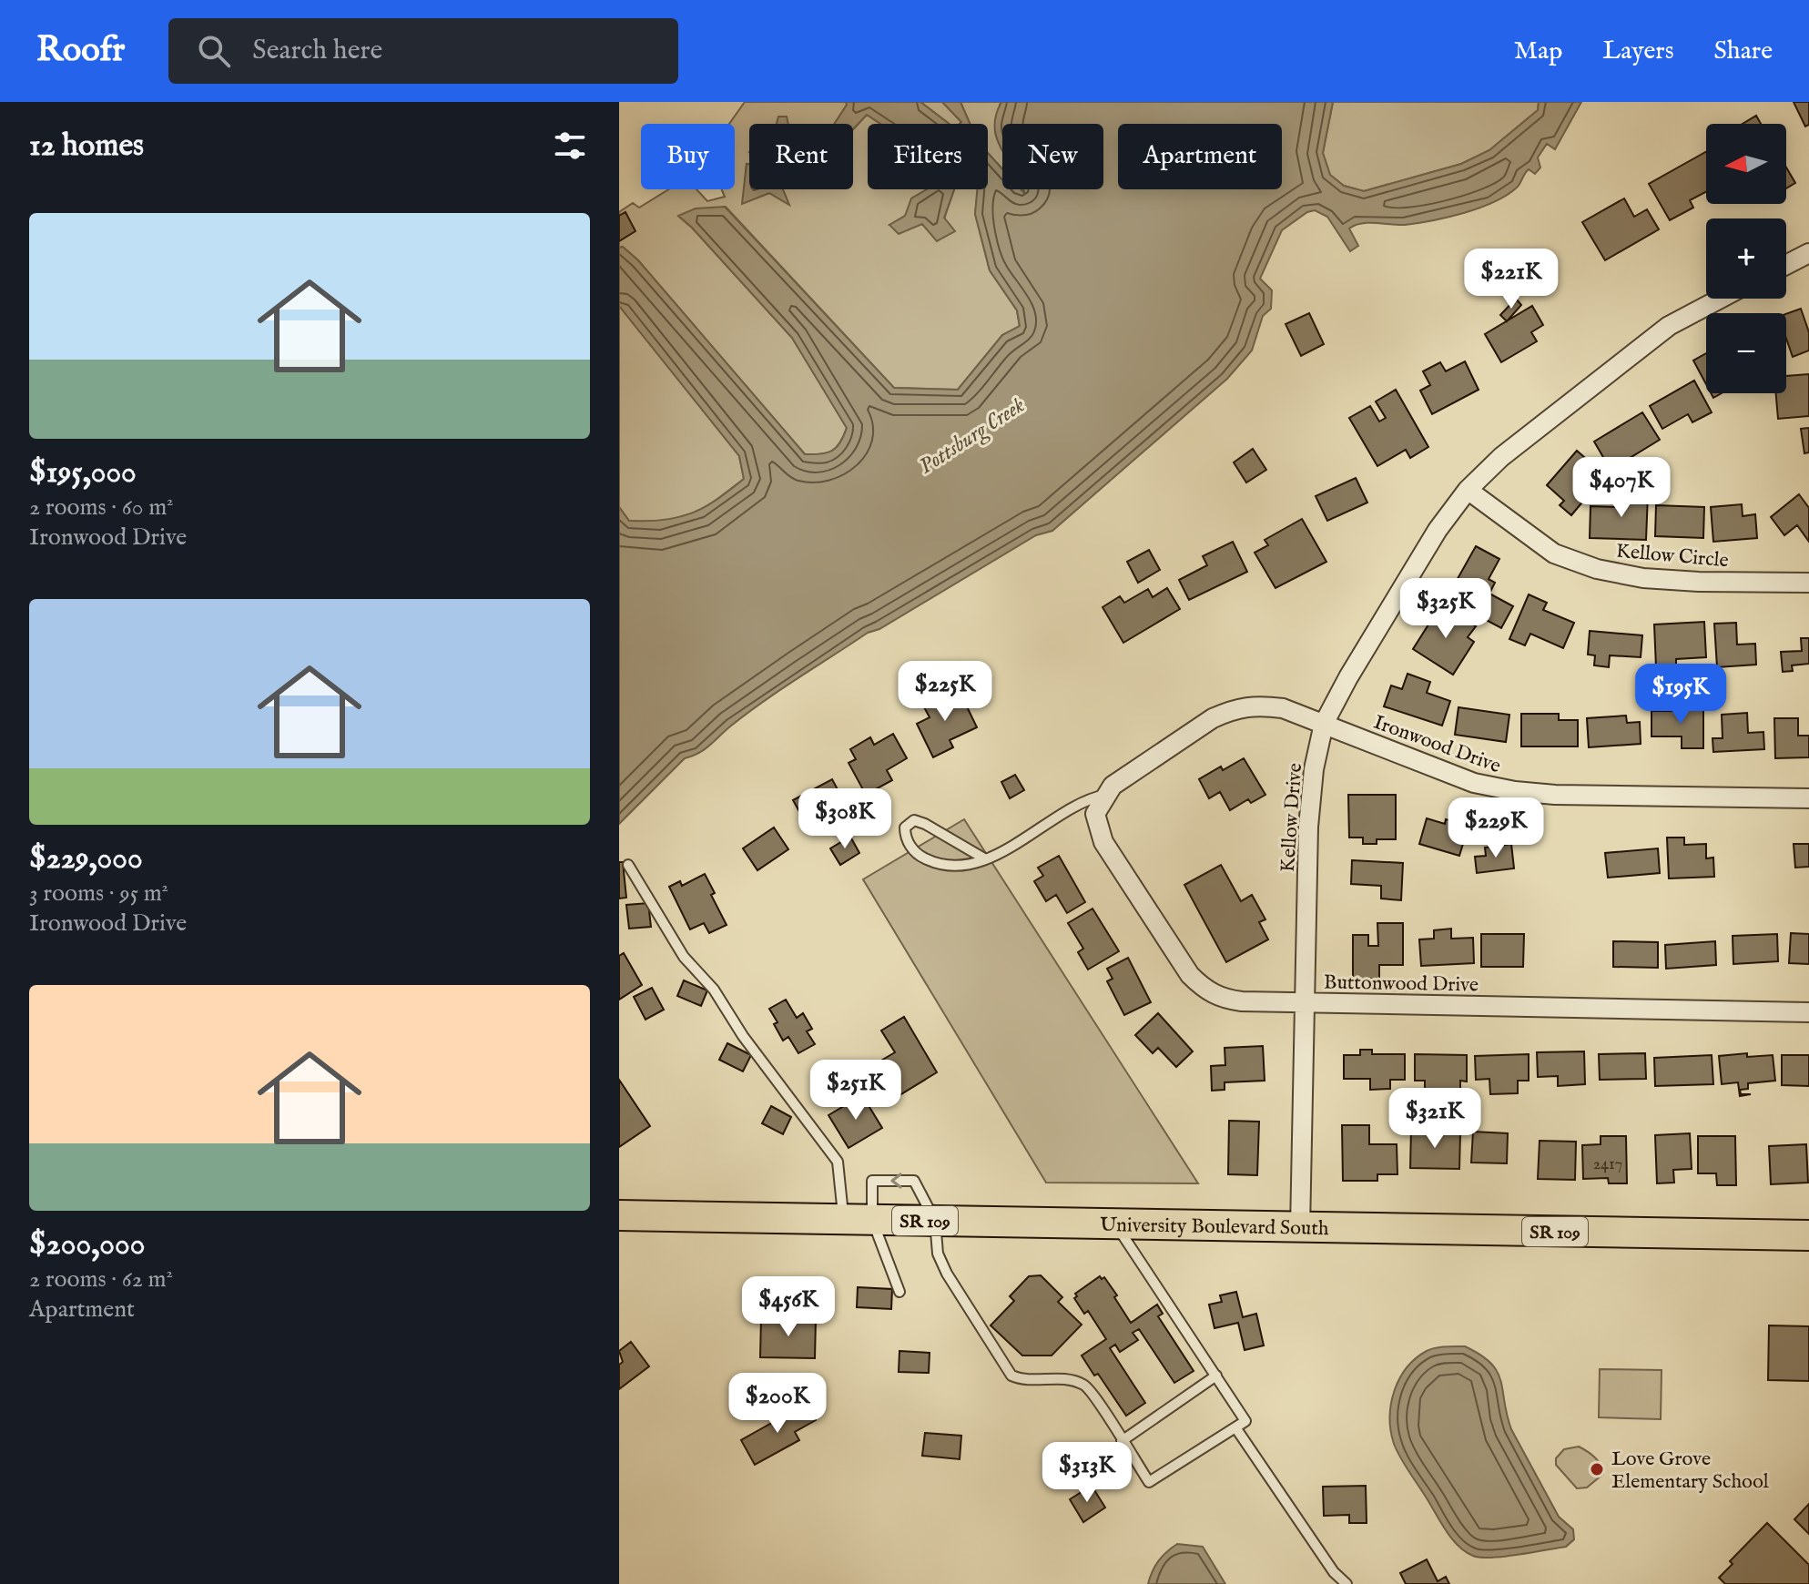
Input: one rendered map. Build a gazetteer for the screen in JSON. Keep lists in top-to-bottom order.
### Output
{
  "streets": {
    "main road": ["SR 109", "University Boulevard South"],
    "street": [
      "Kellow Circle",
      "Ironwood Drive",
      "Kellow Drive",
      "Buttonwood Drive"
    ]
  },
  "crossings": [
    ["Kellow Circle", "Kellow Drive"],
    ["Ironwood Drive", "Kellow Drive"],
    ["Ironwood Drive", "Buttonwood Drive"],
    ["Kellow Drive", "Buttonwood Drive"],
    ["Kellow Drive", "University Boulevard South"]
  ],
  "water": ["Pottsburg Creek"],
  "places": ["Love Grove Elementary School"],
  "house_numbers": ["2417"],
  "north": "left",
  "page": {
    "header": "Roofr",
    "search": "Search here",
    "nav": ["Map", "Layers", "Share"],
    "heading": "12 homes",
    "map_buttons": ["+", "−"],
    "chip": [
      "Buy",
      "Rent",
      "Filters",
      "New",
      "Apartment"
    ],
    "list": [
      {
        "name": "$195,000",
        "note": "2 rooms · 60 m² · Ironwood Drive"
      },
      {
        "name": "$229,000",
        "note": "3 rooms · 95 m² · Ironwood Drive"
      },
      {
        "name": "$200,000",
        "note": "2 rooms · 62 m² · Apartment"
      }
    ],
    "price": [
      "$221K",
      "$407K",
      "$325K",
      "$225K",
      "$195K",
      "$308K",
      "$229K",
      "$251K",
      "$321K",
      "$456K",
      "$200K",
      "$313K"
    ]
  }
}
